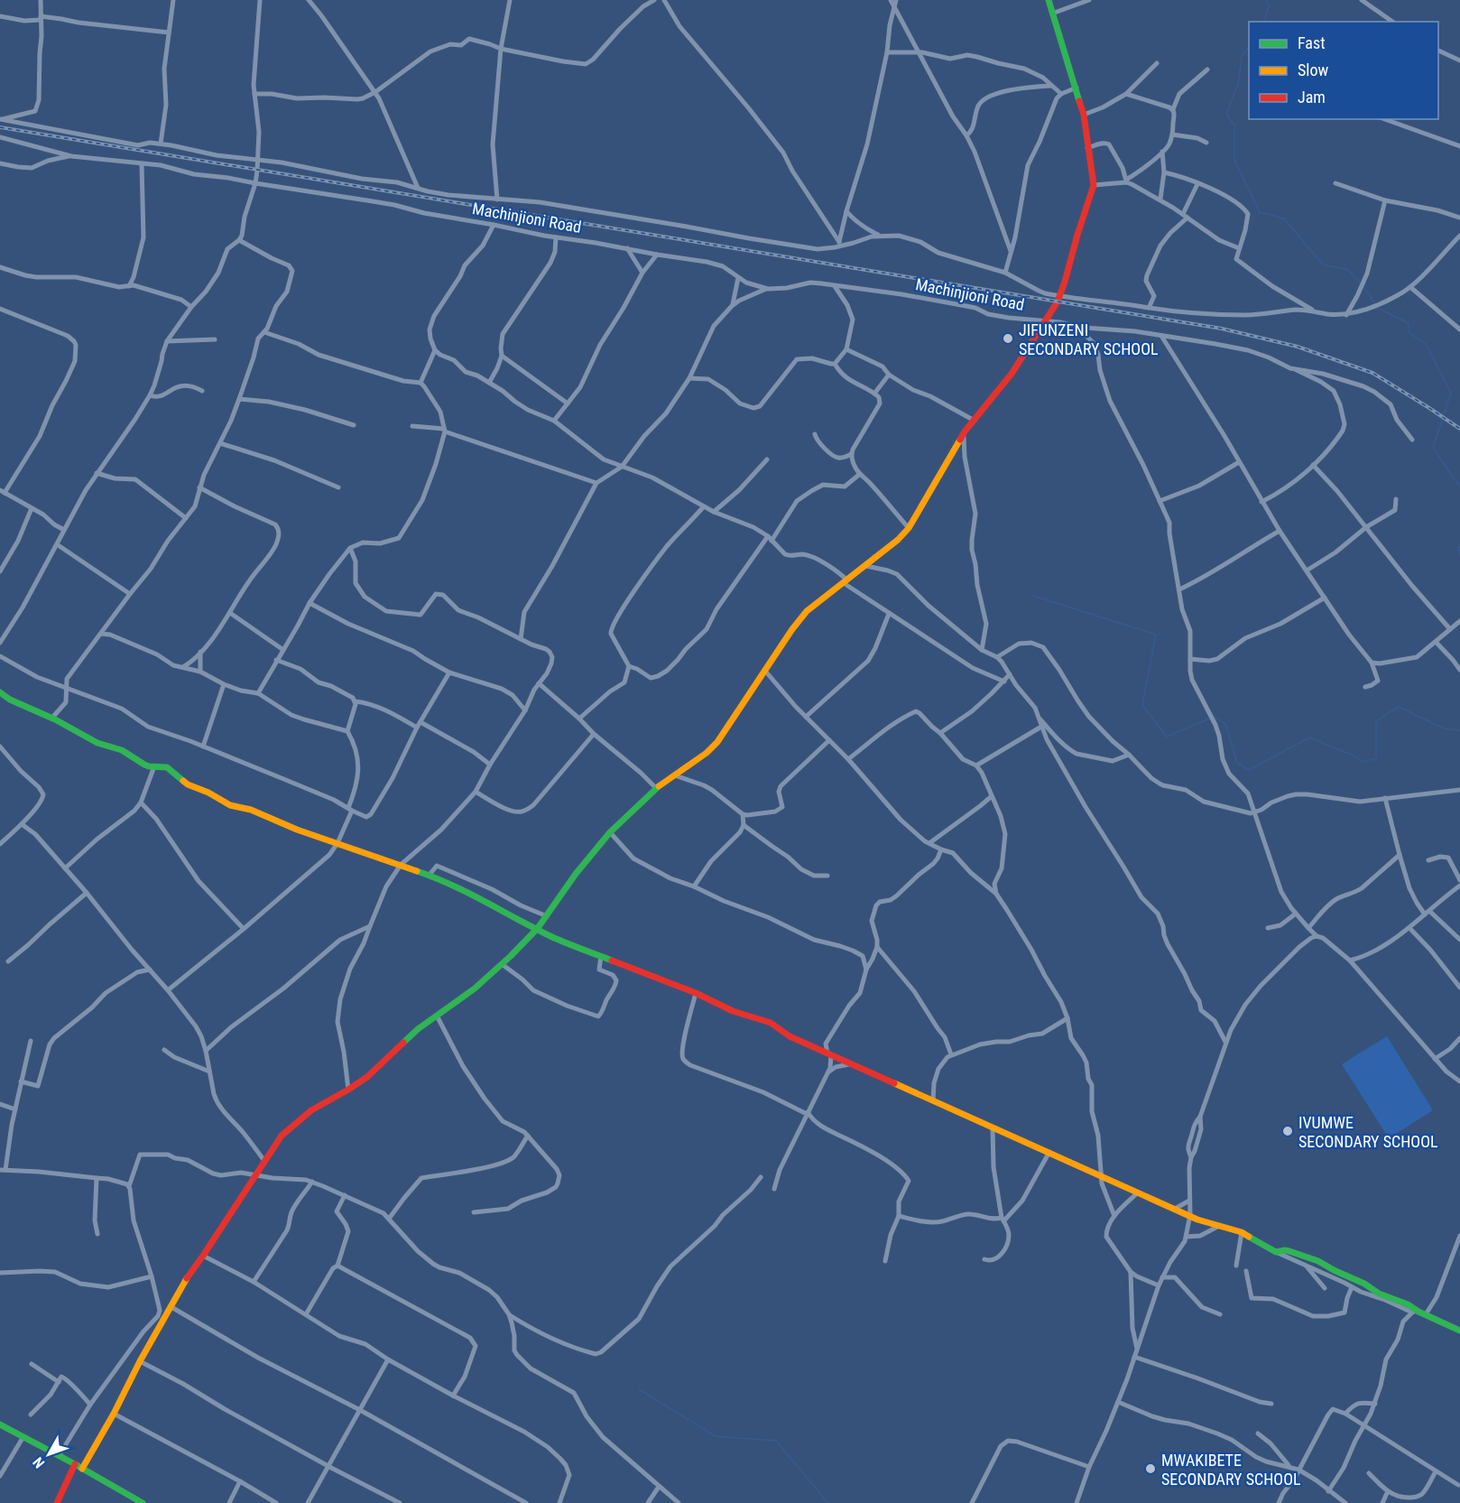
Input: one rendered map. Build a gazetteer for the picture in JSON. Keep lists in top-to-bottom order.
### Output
{
  "streets": {
    "street": ["Machinjioni Road"]
  },
  "places": ["JIFUNZENI SECONDARY SCHOOL", "IVUMWE SECONDARY SCHOOL", "MWAKIBETE SECONDARY SCHOOL"],
  "legend": ["Fast", "Slow", "Jam"],
  "north": "bottom left"
}
